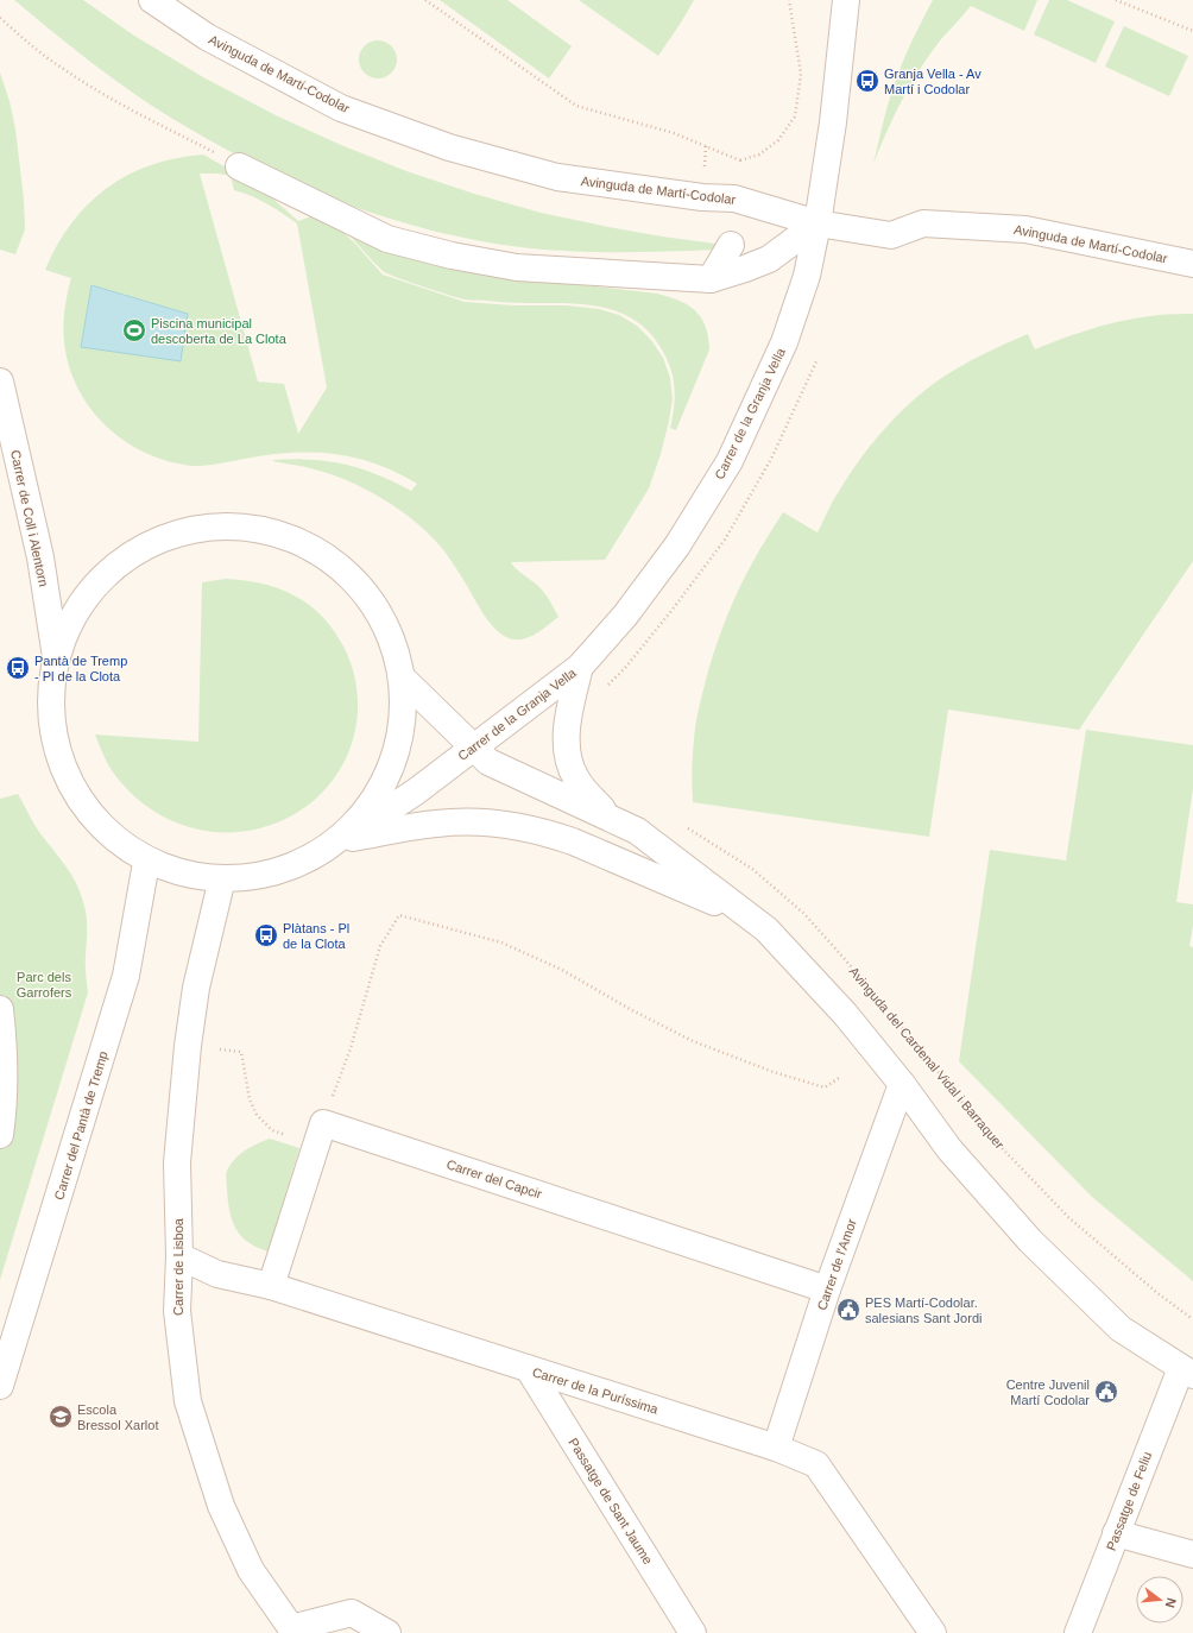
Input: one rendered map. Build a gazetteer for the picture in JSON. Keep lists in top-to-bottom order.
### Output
{
  "streets": {
    "street": [
      "Avinguda de Martí-Codolar",
      "Carrer de la Granja Vella",
      "Carrer de Coll i Alentorn",
      "Carrer del Pantà de Tremp",
      "Carrer del Capcir",
      "Carrer de l'Amor",
      "Carrer de Lisboa",
      "Carrer de la Puríssima",
      "Passatge de Sant Jaume",
      "Passatge de Feliu"
    ],
    "path": ["Avinguda del Cardenal Vidal i Barraquer"]
  },
  "crossings": [
    ["Avinguda de Martí-Codolar", "Carrer de la Granja Vella"],
    ["Carrer del Capcir", "Carrer de l'Amor"],
    ["Carrer de l'Amor", "Carrer de la Puríssima"],
    ["Carrer de Lisboa", "Carrer de la Puríssima"],
    ["Carrer de la Puríssima", "Passatge de Sant Jaume"]
  ],
  "parks": ["Parc dels Garrofers"],
  "places": {
    "bus stop": ["Granja Vella - Av Martí i Codolar", "Pantà de Tremp - Pl de la Clota", "Plàtans - Pl de la Clota"],
    "sports": ["Piscina municipal descoberta de La Clota"],
    "public building": ["PES Martí-Codolar. salesians Sant Jordi", "Centre Juvenil Martí Codolar"],
    "school or university": ["Escola Bressol Xarlot"]
  },
  "north": "right"
}
